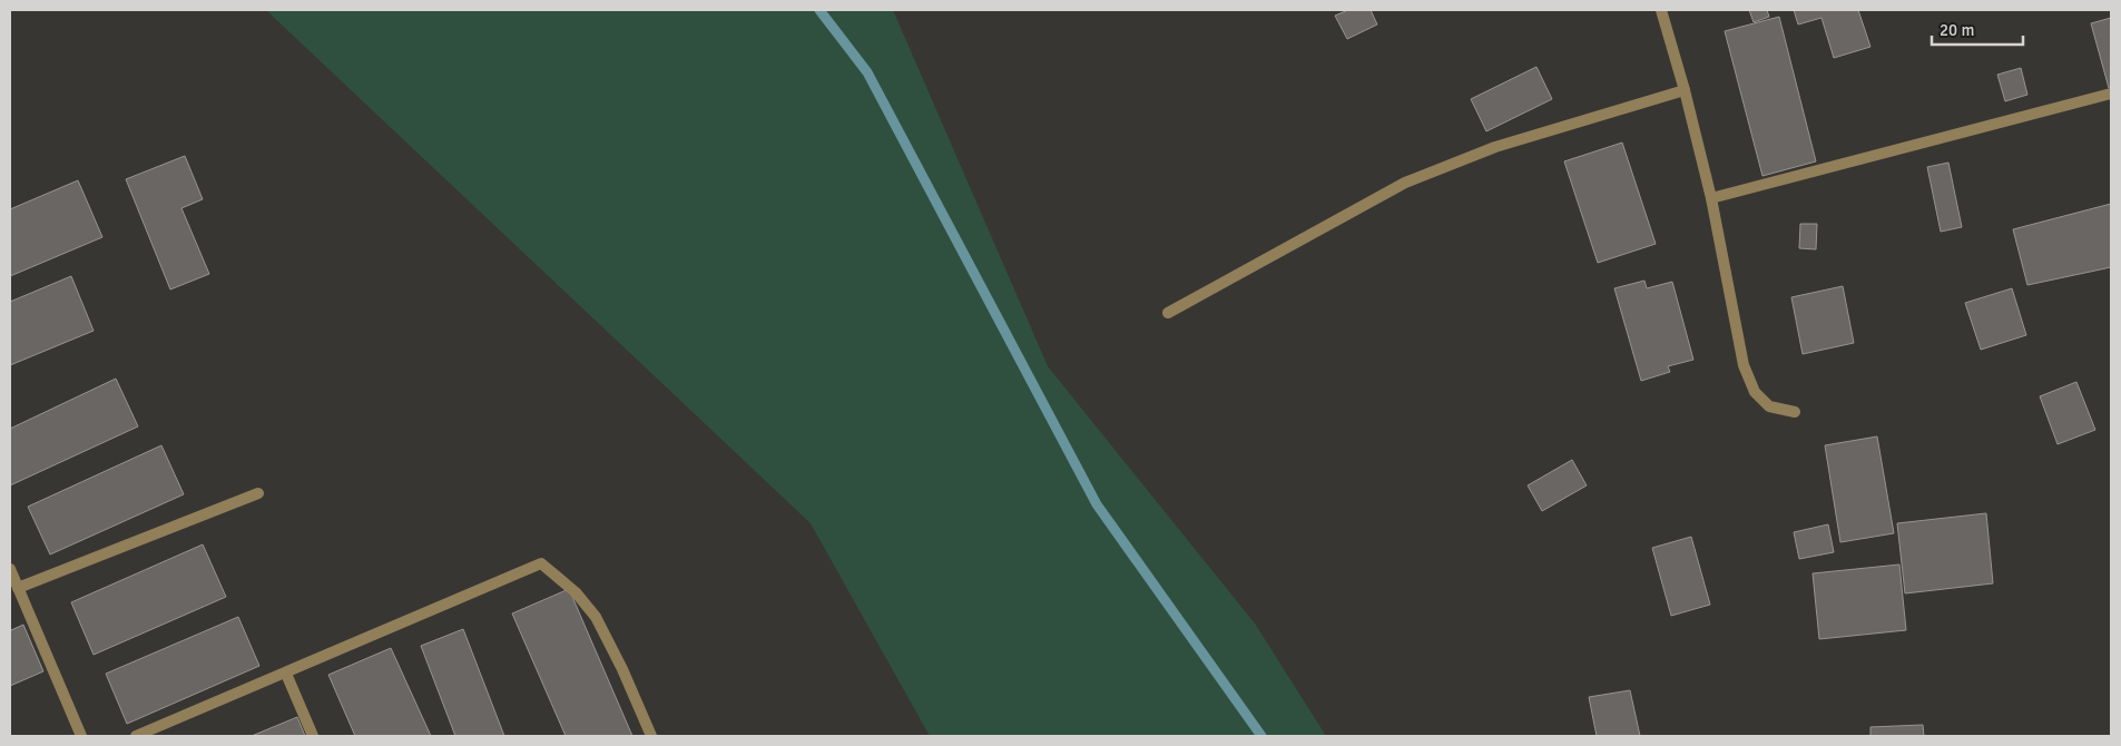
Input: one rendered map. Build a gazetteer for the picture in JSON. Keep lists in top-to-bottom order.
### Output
{
  "scale_bar": "20 m"
}
